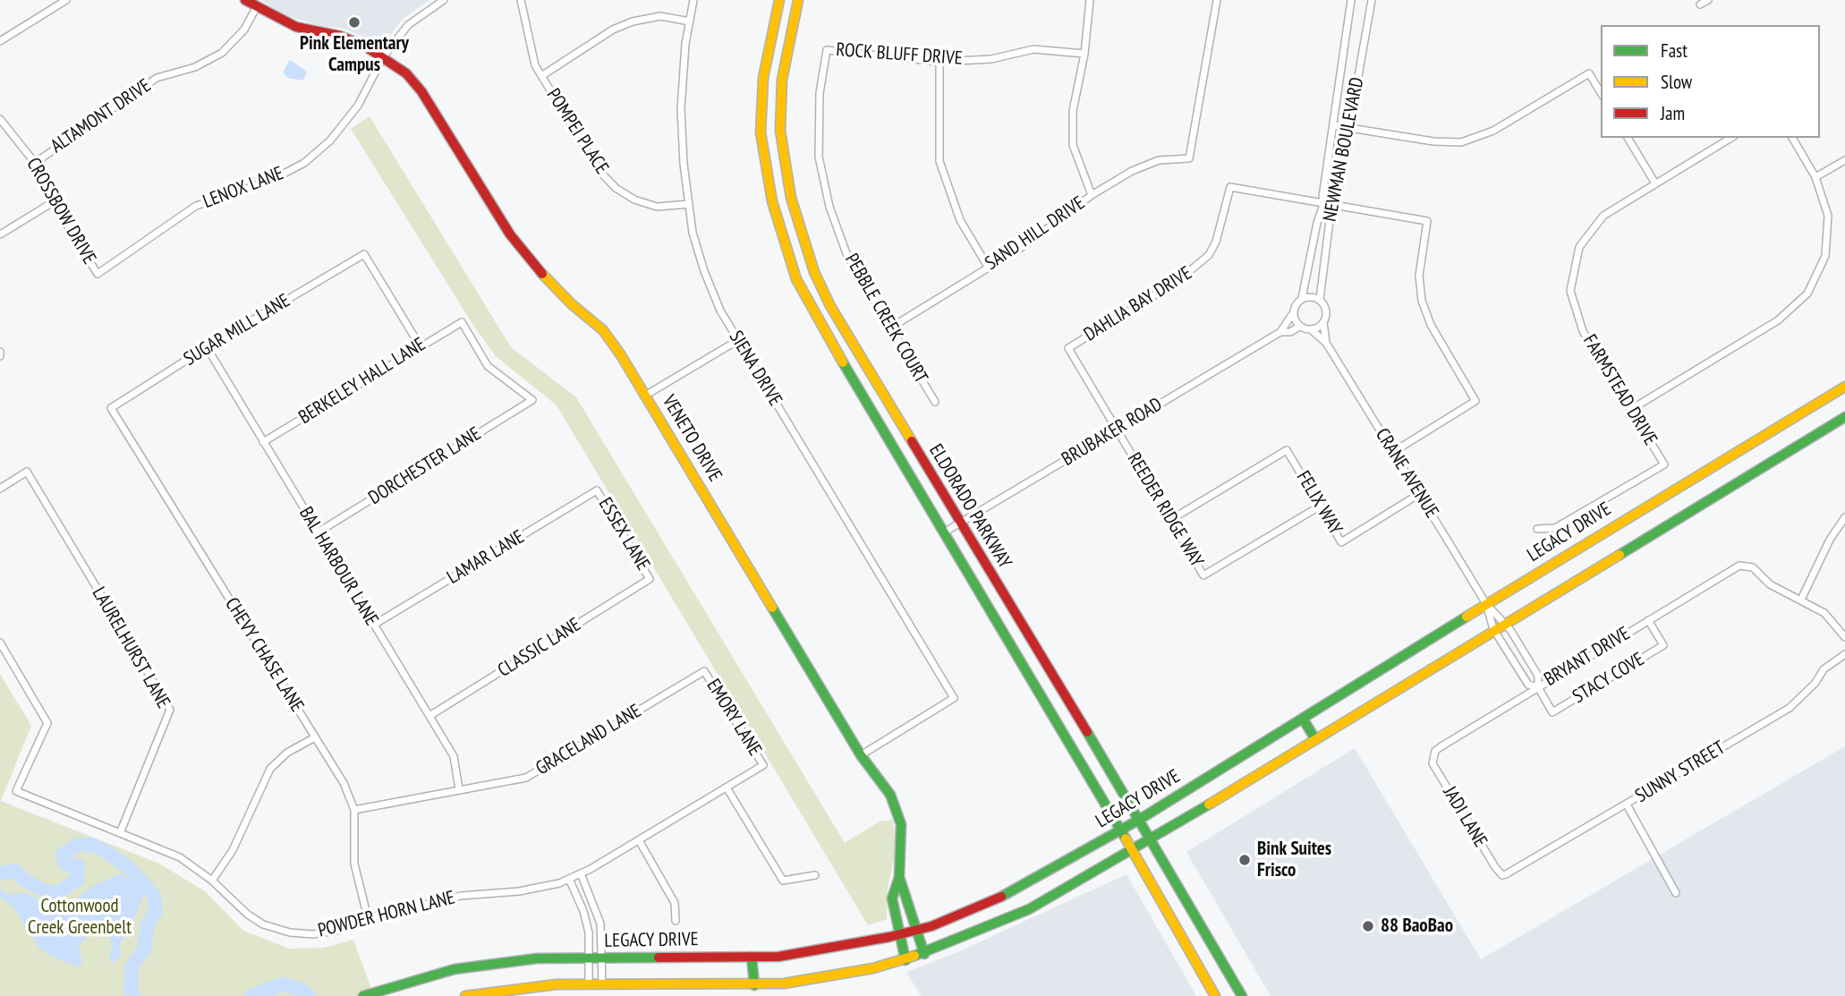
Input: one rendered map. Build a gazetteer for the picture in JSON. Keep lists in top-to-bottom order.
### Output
{
  "streets": {
    "main road": ["VENETO DRIVE", "ELDORADO PARKWAY", "LEGACY DRIVE"],
    "street": [
      "ROCK BLUFF DRIVE",
      "ALTAMONT DRIVE",
      "POMPEI PLACE",
      "NEWMAN BOULEVARD",
      "LENOX LANE",
      "CROSSBOW DRIVE",
      "SAND HILL DRIVE",
      "DAHLIA BAY DRIVE",
      "PEBBLE CREEK COURT",
      "SUGAR MILL LANE",
      "SIENA DRIVE",
      "BERKELEY HALL LANE",
      "FARMSTEAD DRIVE",
      "BRUBAKER ROAD",
      "DORCHESTER LANE",
      "CRANE AVENUE",
      "FELIX WAY",
      "REEDER RIDGE WAY",
      "ESSEX LANE",
      "LAMAR LANE",
      "BAL HARBOUR LANE",
      "LAURELHURST LANE",
      "CLASSIC LANE",
      "CHEVY CHASE LANE",
      "BRYANT DRIVE",
      "STACY COVE",
      "EMORY LANE",
      "GRACELAND LANE",
      "SUNNY STREET",
      "JADI LANE",
      "POWDER HORN LANE"
    ]
  },
  "crossings": [
    ["ROCK BLUFF DRIVE", "PEBBLE CREEK COURT"],
    ["ALTAMONT DRIVE", "CROSSBOW DRIVE"],
    ["ALTAMONT DRIVE", "VENETO DRIVE"],
    ["POMPEI PLACE", "SIENA DRIVE"],
    ["NEWMAN BOULEVARD", "DAHLIA BAY DRIVE"],
    ["NEWMAN BOULEVARD", "BRUBAKER ROAD"],
    ["NEWMAN BOULEVARD", "CRANE AVENUE"],
    ["LENOX LANE", "CROSSBOW DRIVE"],
    ["LENOX LANE", "VENETO DRIVE"],
    ["SAND HILL DRIVE", "PEBBLE CREEK COURT"],
    ["DAHLIA BAY DRIVE", "REEDER RIDGE WAY"],
    ["SUGAR MILL LANE", "BERKELEY HALL LANE"],
    ["SUGAR MILL LANE", "BAL HARBOUR LANE"],
    ["SUGAR MILL LANE", "CHEVY CHASE LANE"],
    ["SIENA DRIVE", "VENETO DRIVE"],
    ["BERKELEY HALL LANE", "DORCHESTER LANE"],
    ["BERKELEY HALL LANE", "BAL HARBOUR LANE"],
    ["BRUBAKER ROAD", "CRANE AVENUE"],
    ["BRUBAKER ROAD", "ELDORADO PARKWAY"],
    ["BRUBAKER ROAD", "REEDER RIDGE WAY"],
    ["VENETO DRIVE", "LEGACY DRIVE"],
    ["DORCHESTER LANE", "BAL HARBOUR LANE"],
    ["CRANE AVENUE", "FELIX WAY"],
    ["CRANE AVENUE", "LEGACY DRIVE"],
    ["CRANE AVENUE", "BRYANT DRIVE"],
    ["CRANE AVENUE", "STACY COVE"],
    ["FELIX WAY", "REEDER RIDGE WAY"],
    ["ELDORADO PARKWAY", "LEGACY DRIVE"],
    ["ESSEX LANE", "LAMAR LANE"],
    ["ESSEX LANE", "CLASSIC LANE"],
    ["LAMAR LANE", "BAL HARBOUR LANE"],
    ["BAL HARBOUR LANE", "CLASSIC LANE"],
    ["BAL HARBOUR LANE", "GRACELAND LANE"],
    ["LAURELHURST LANE", "POWDER HORN LANE"],
    ["CHEVY CHASE LANE", "GRACELAND LANE"],
    ["CHEVY CHASE LANE", "POWDER HORN LANE"],
    ["BRYANT DRIVE", "STACY COVE"],
    ["BRYANT DRIVE", "JADI LANE"],
    ["EMORY LANE", "GRACELAND LANE"],
    ["EMORY LANE", "POWDER HORN LANE"],
    ["SUNNY STREET", "JADI LANE"]
  ],
  "parks": ["Cottonwood Creek Greenbelt"],
  "places": ["Pink Elementary Campus", "Bink Suites Frisco", "88 BaoBao"],
  "legend": ["Fast", "Slow", "Jam"]
}
